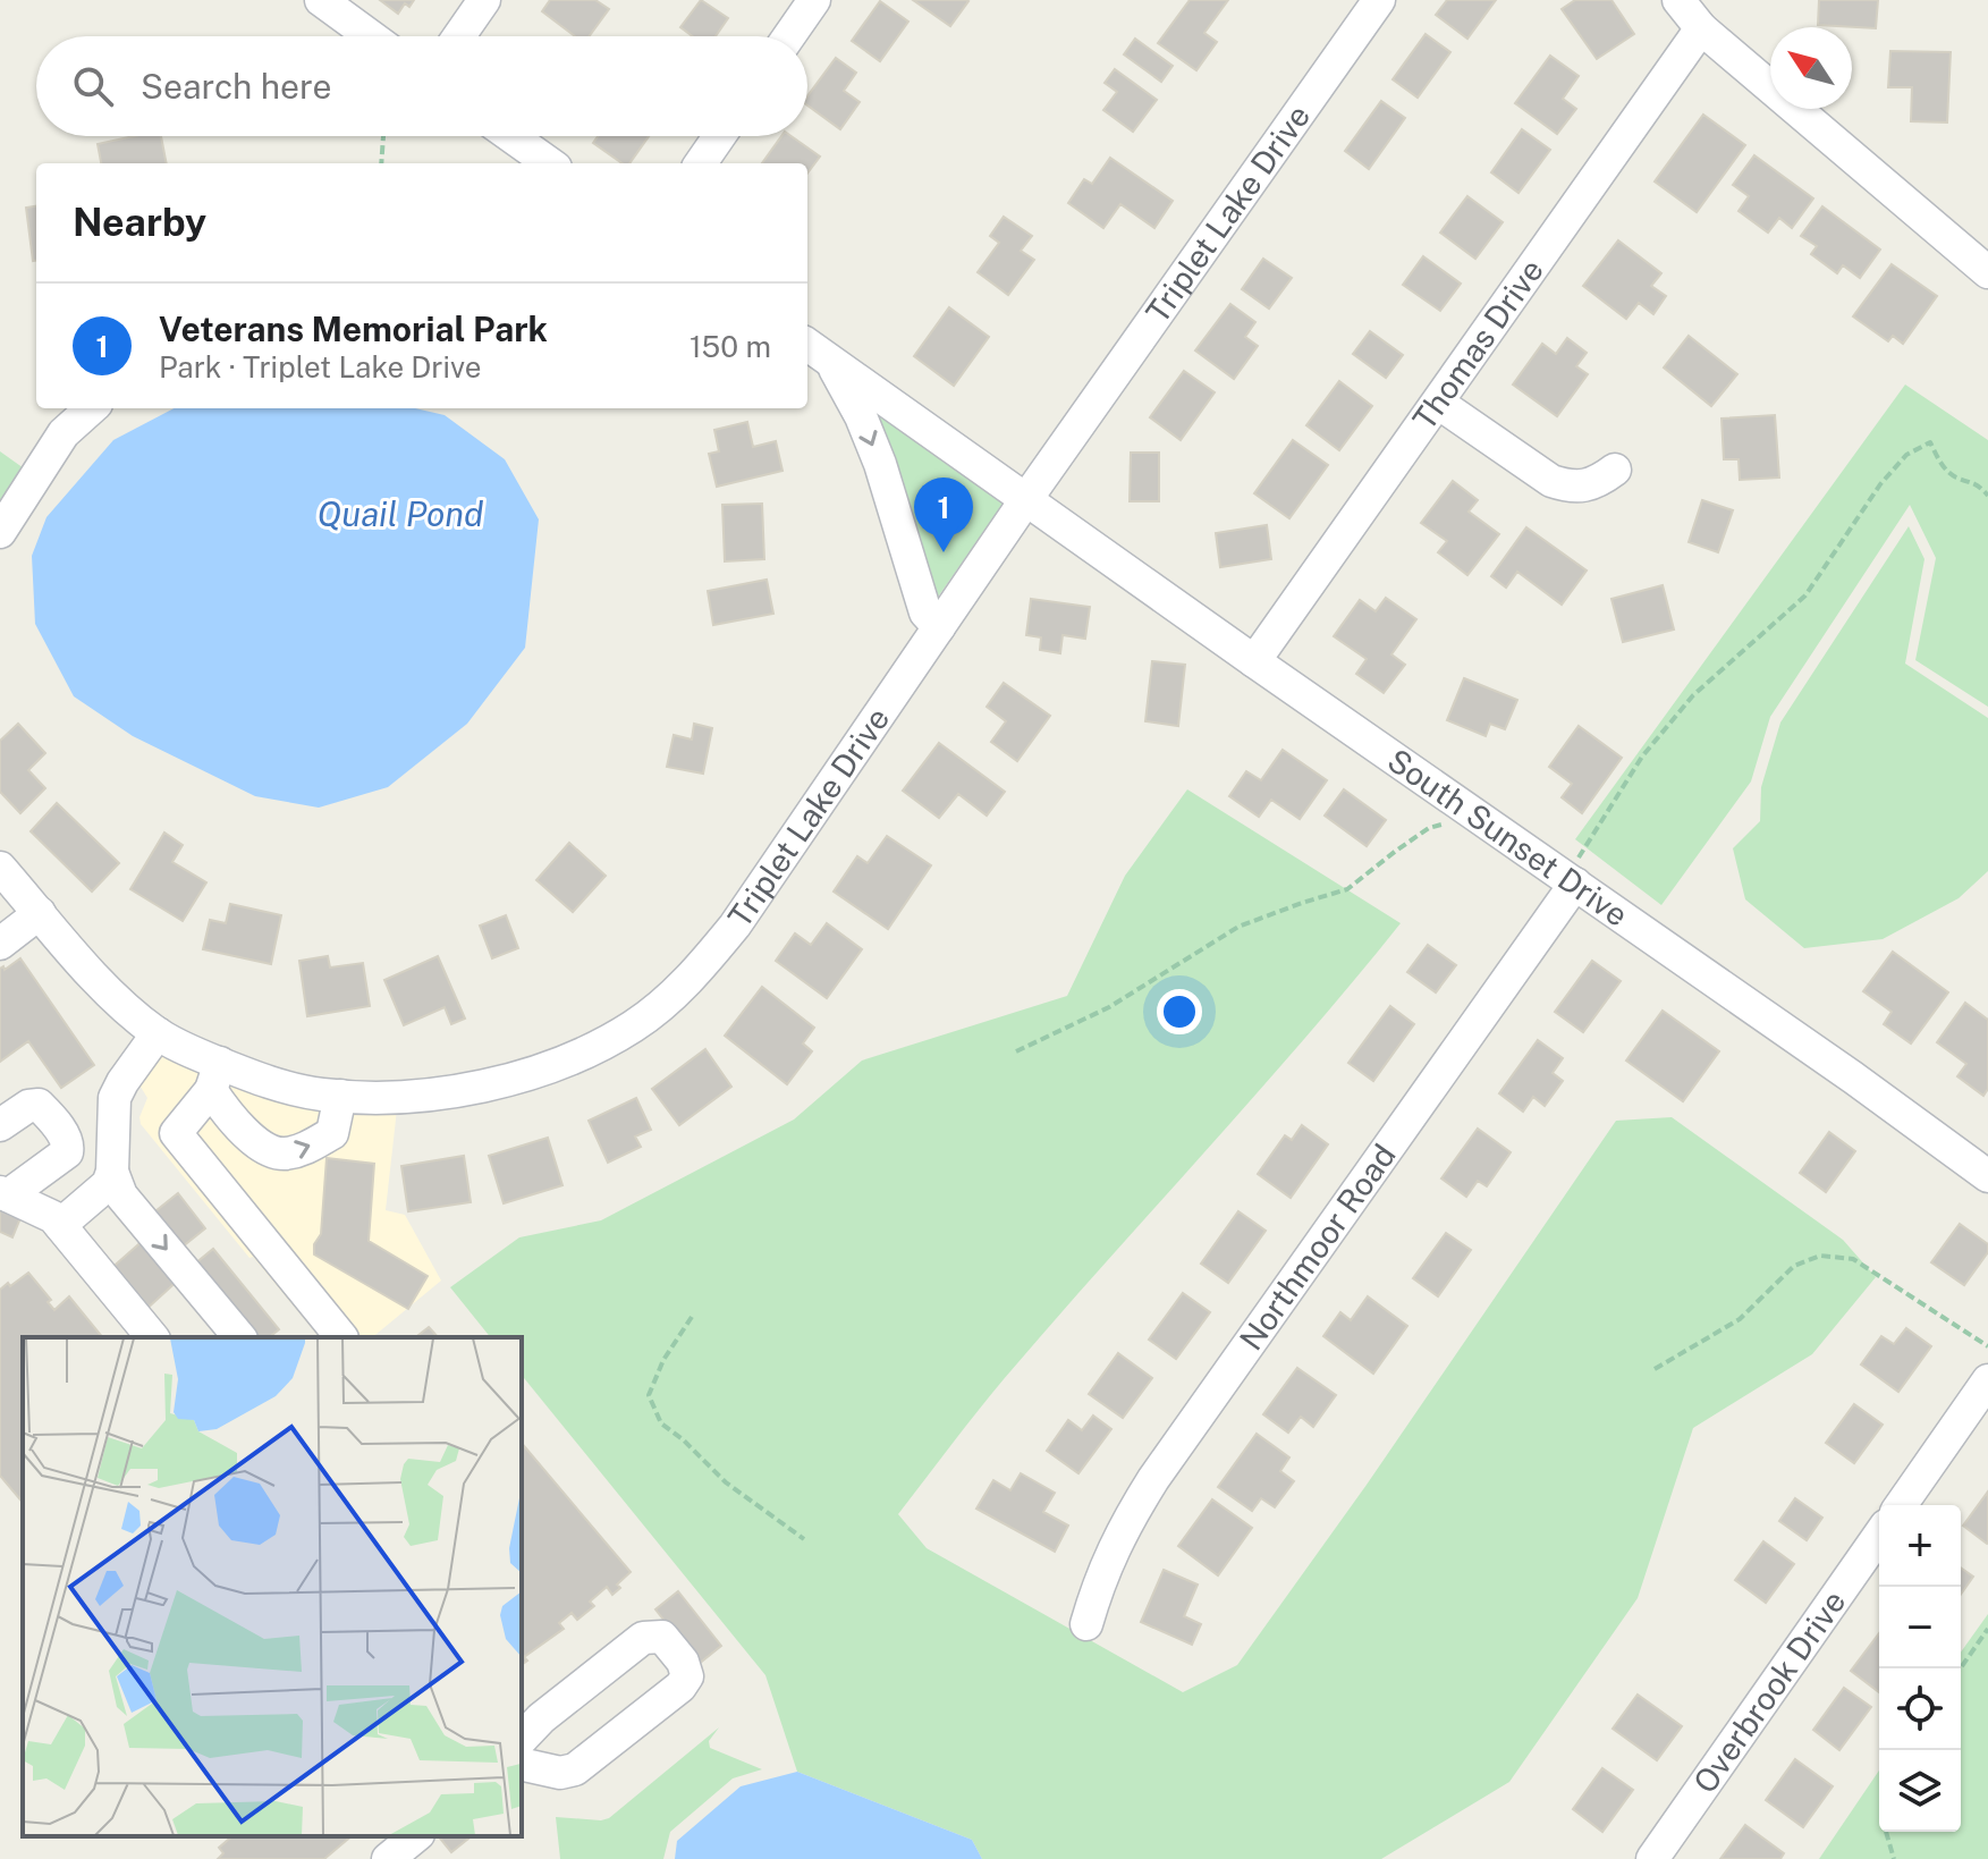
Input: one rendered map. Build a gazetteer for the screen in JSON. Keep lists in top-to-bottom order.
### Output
{
  "streets": {
    "street": [
      "Triplet Lake Drive",
      "Thomas Drive",
      "South Sunset Drive",
      "Northmoor Road",
      "Overbrook Drive"
    ]
  },
  "crossings": [
    ["Triplet Lake Drive", "South Sunset Drive"],
    ["Thomas Drive", "South Sunset Drive"],
    ["South Sunset Drive", "Northmoor Road"]
  ],
  "water": ["Quail Pond"],
  "north": "top left",
  "page": {
    "search": "Search here",
    "heading": "Nearby",
    "list": [
      {
        "mark": "1",
        "name": "Veterans Memorial Park",
        "note": "Park · Triplet Lake Drive",
        "value": "150 m"
      }
    ],
    "pins": "1",
    "map_buttons": ["+", "−"]
  }
}
